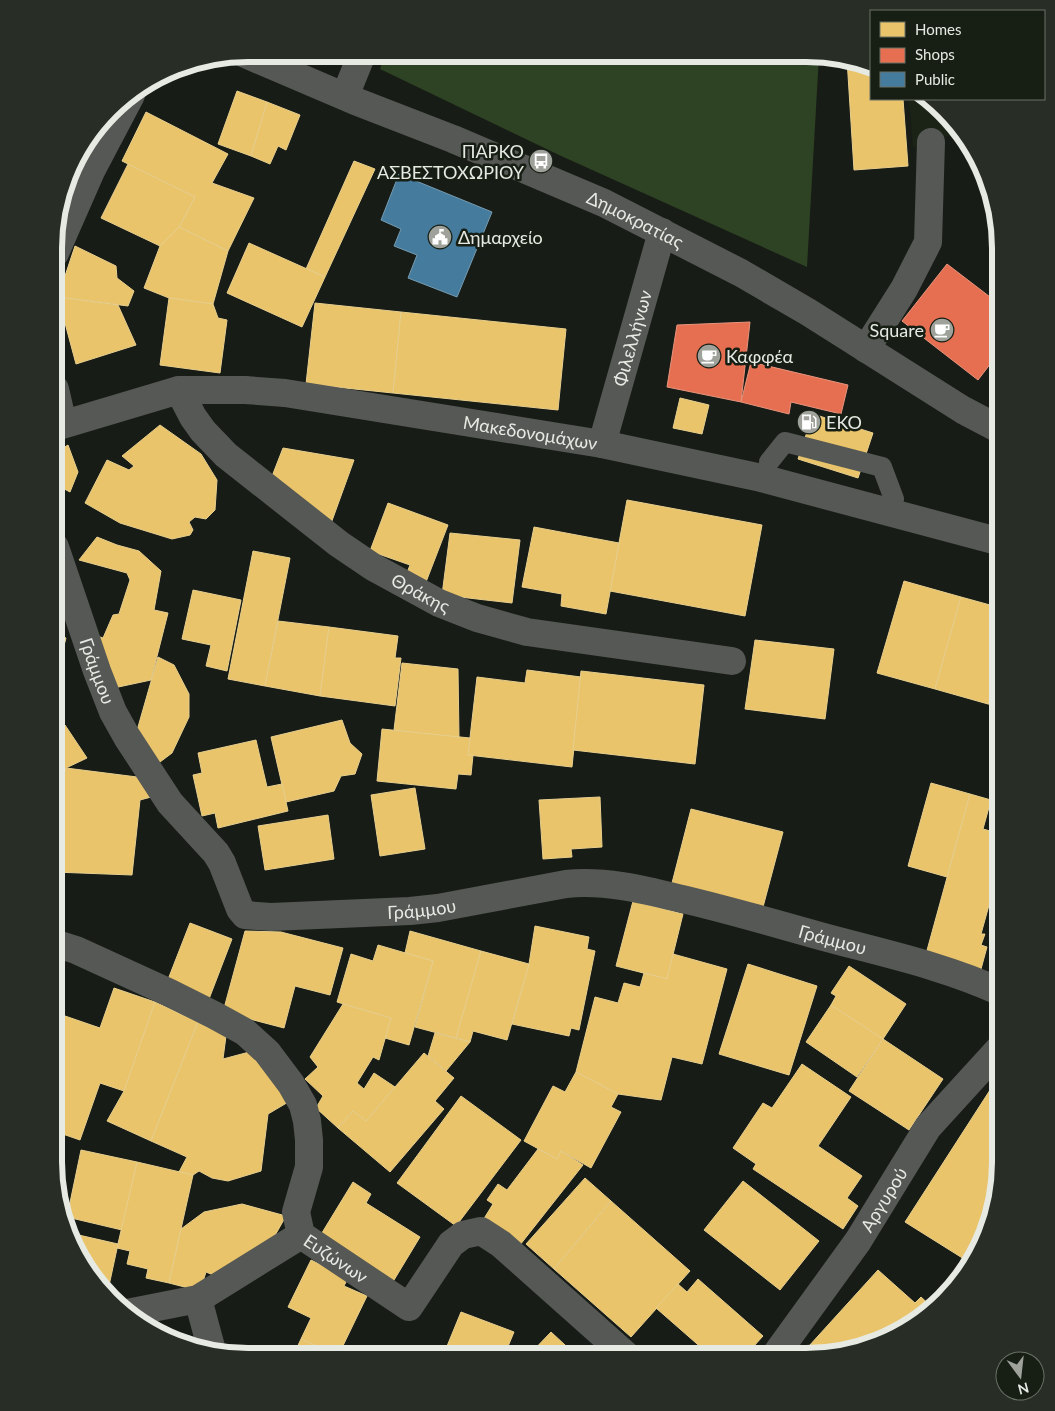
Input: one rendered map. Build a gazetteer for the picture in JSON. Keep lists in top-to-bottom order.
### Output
{
  "streets": {
    "street": [
      "Δημοκρατίας",
      "Φιλελλήνων",
      "Μακεδονομάχων",
      "Θράκης",
      "Γράμμου",
      "Αργυρού",
      "Ευζώνων"
    ]
  },
  "crossings": [
    ["Δημοκρατίας", "Φιλελλήνων"],
    ["Φιλελλήνων", "Μακεδονομάχων"],
    ["Μακεδονομάχων", "Θράκης"]
  ],
  "places": {
    "bus stop": ["ΠΑΡΚΟ ΑΣΒΕΣΤΟΧΩΡΙΟΥ"],
    "public building": ["Δημαρχείο"],
    "cafe": ["Square", "Καφφέα"],
    "fuel station": ["EKO"]
  },
  "legend": ["Homes", "Shops", "Public"],
  "north": "bottom"
}
